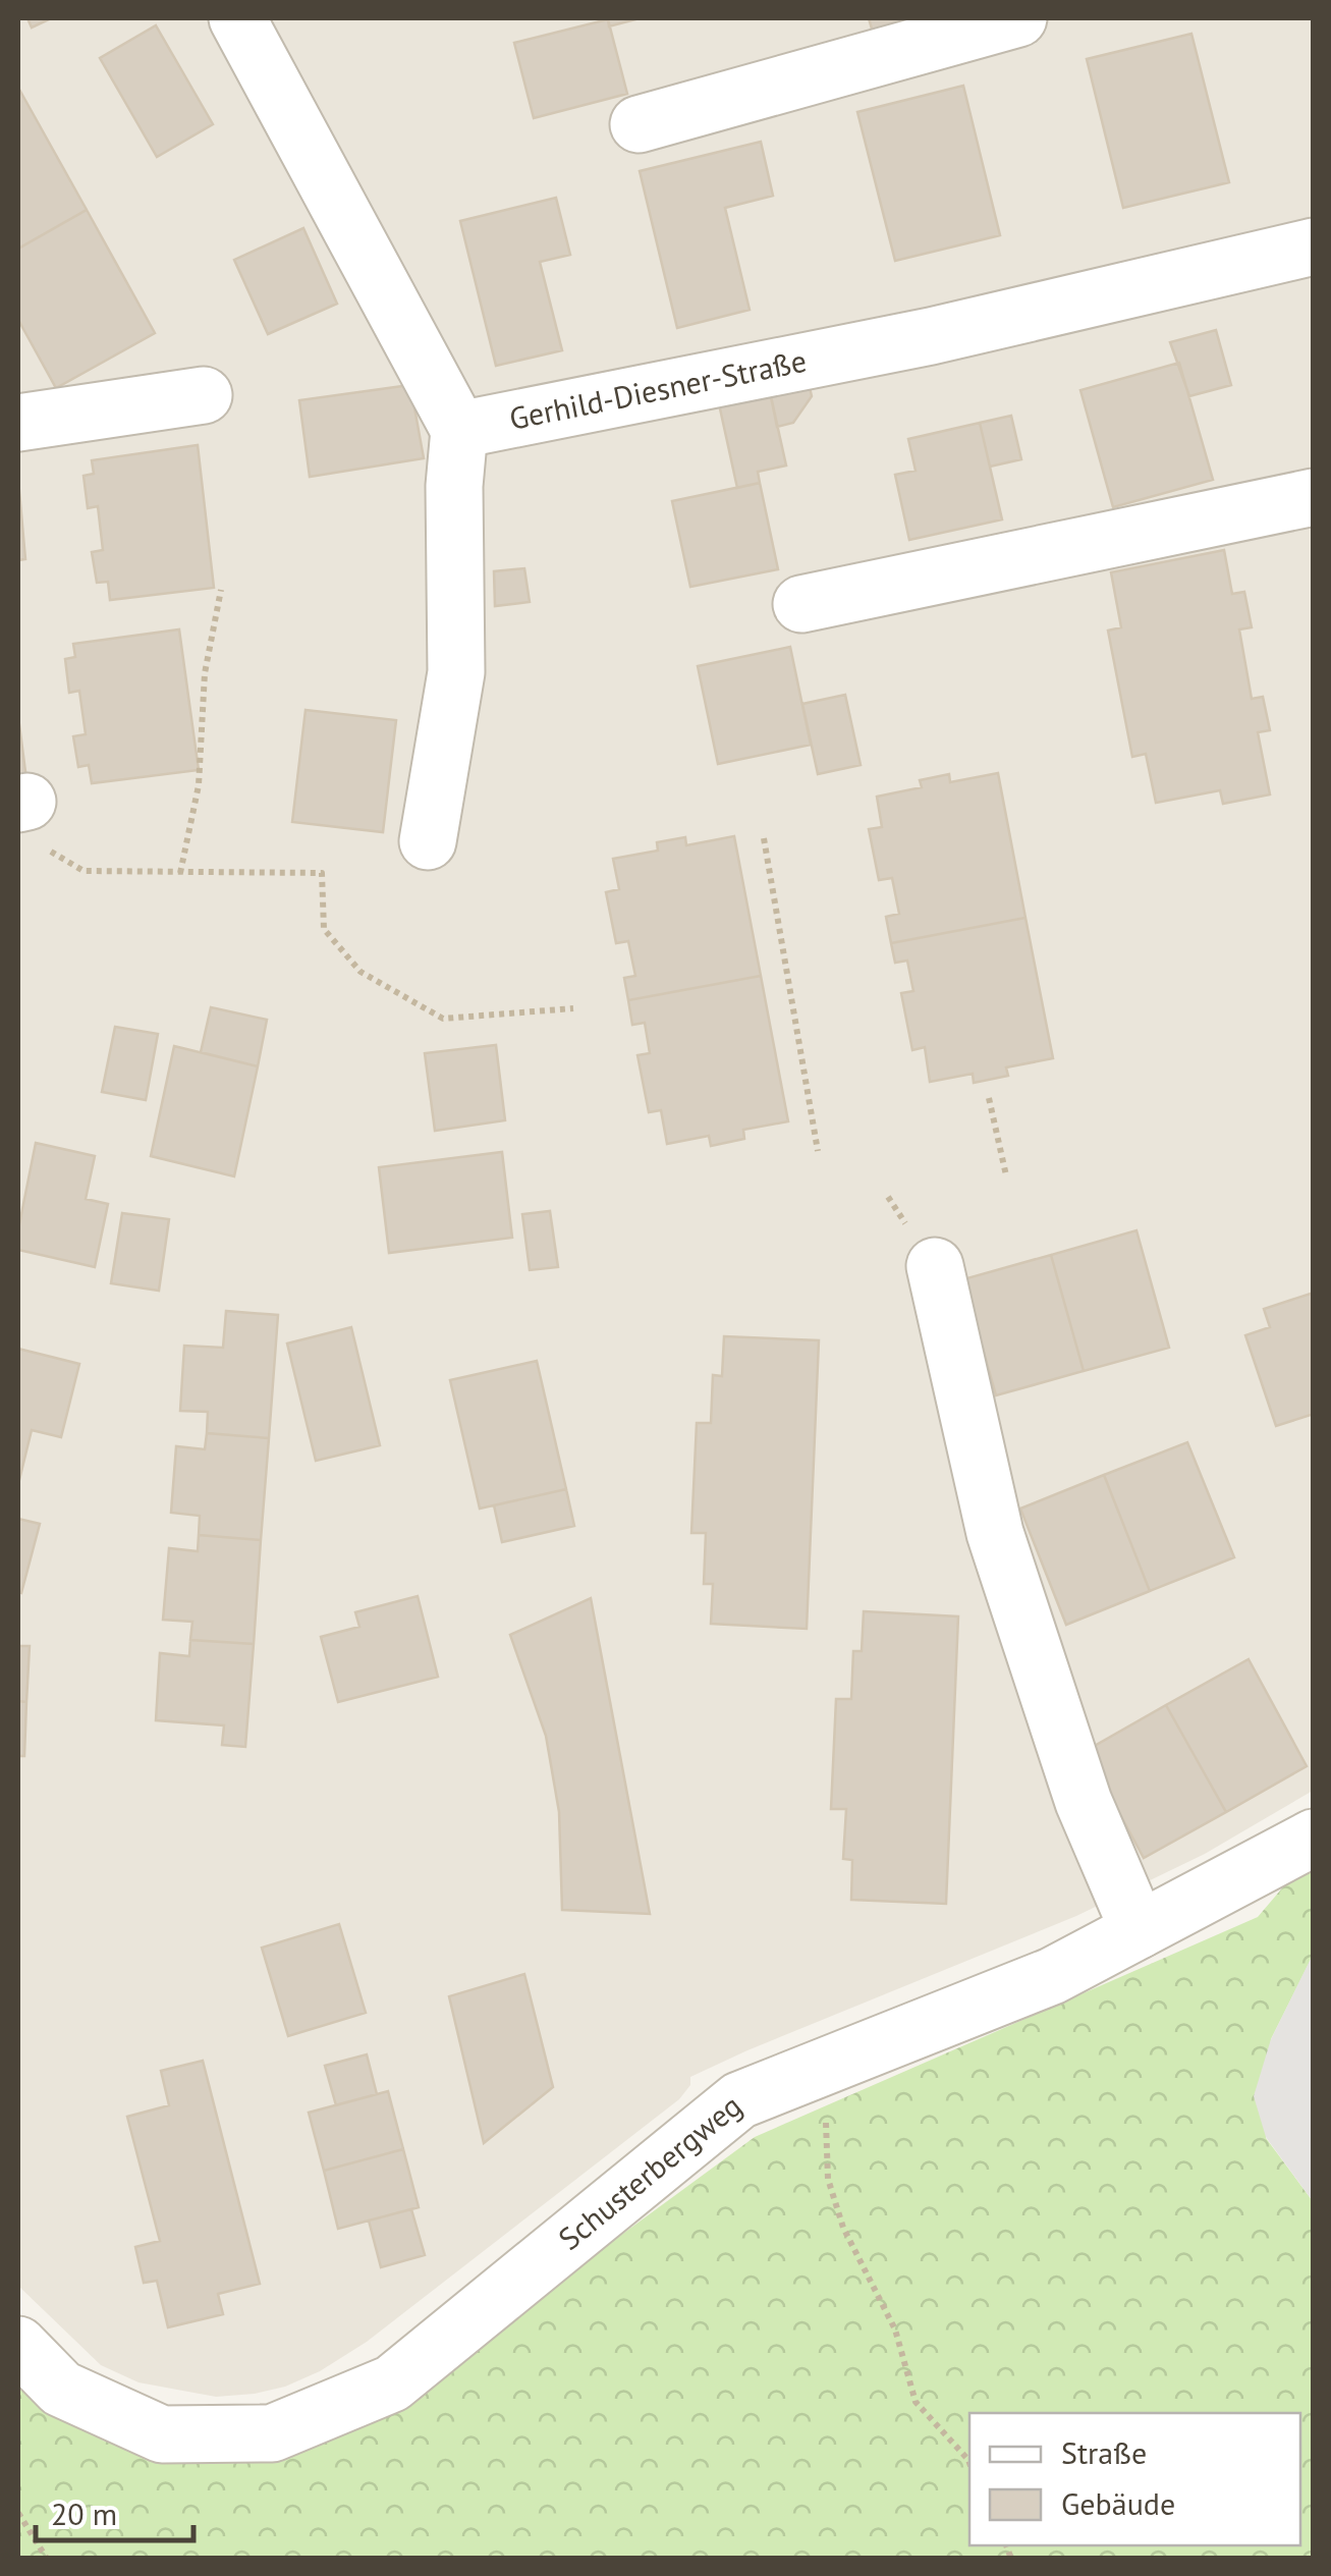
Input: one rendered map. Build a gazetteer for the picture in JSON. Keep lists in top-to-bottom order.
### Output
{
  "streets": {
    "street": ["Gerhild-Diesner-Straße", "Schusterbergweg"]
  },
  "legend": ["Straße", "Gebäude"],
  "scale_bar": "20 m"
}
